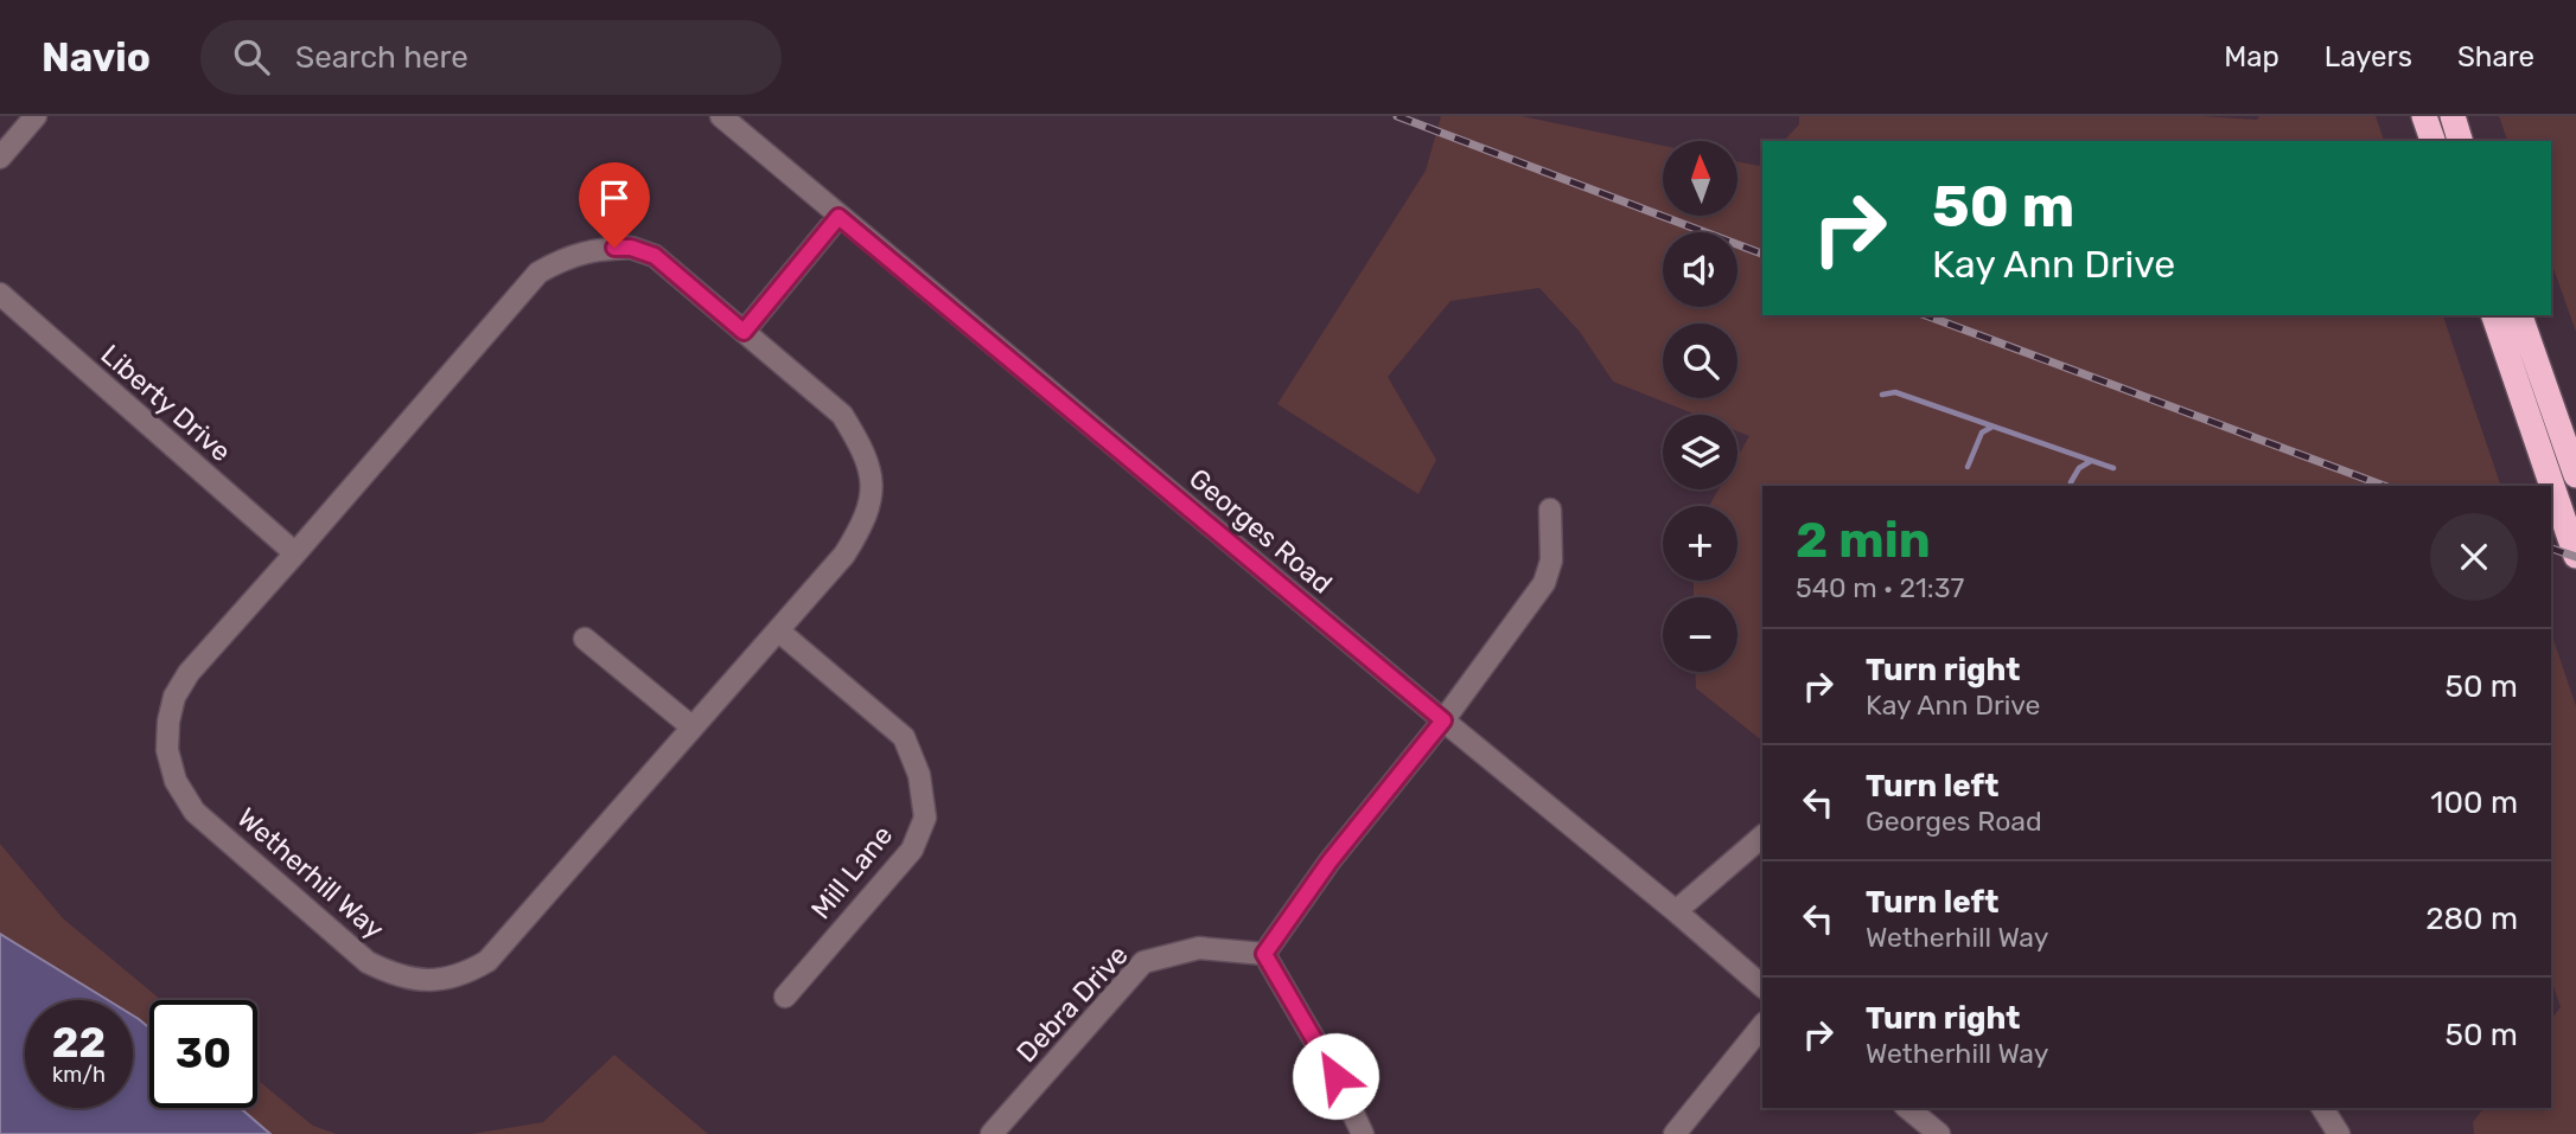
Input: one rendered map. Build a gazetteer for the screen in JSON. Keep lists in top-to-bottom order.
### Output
{
  "streets": {
    "street": [
      "Liberty Drive",
      "Georges Road",
      "Mill Lane",
      "Wetherhill Way",
      "Debra Drive"
    ]
  },
  "crossings": [
    ["Liberty Drive", "Wetherhill Way"],
    ["Mill Lane", "Wetherhill Way"]
  ],
  "north": "top",
  "page": {
    "header": "Navio",
    "search": "Search here",
    "nav": ["Map", "Layers", "Share"],
    "map_buttons": ["+", "−"],
    "turn": ["50 m", "Kay Ann Drive"],
    "heading": ["2 min", "540 m · 21:37"],
    "list": [
      {
        "name": "Turn right",
        "note": "Kay Ann Drive",
        "value": "50 m"
      },
      {
        "name": "Turn left",
        "note": "Georges Road",
        "value": "100 m"
      },
      {
        "name": "Turn left",
        "note": "Wetherhill Way",
        "value": "280 m"
      },
      {
        "name": "Turn right",
        "note": "Wetherhill Way",
        "value": "50 m"
      }
    ],
    "speed": "22 km/h",
    "limit": "30"
  }
}
